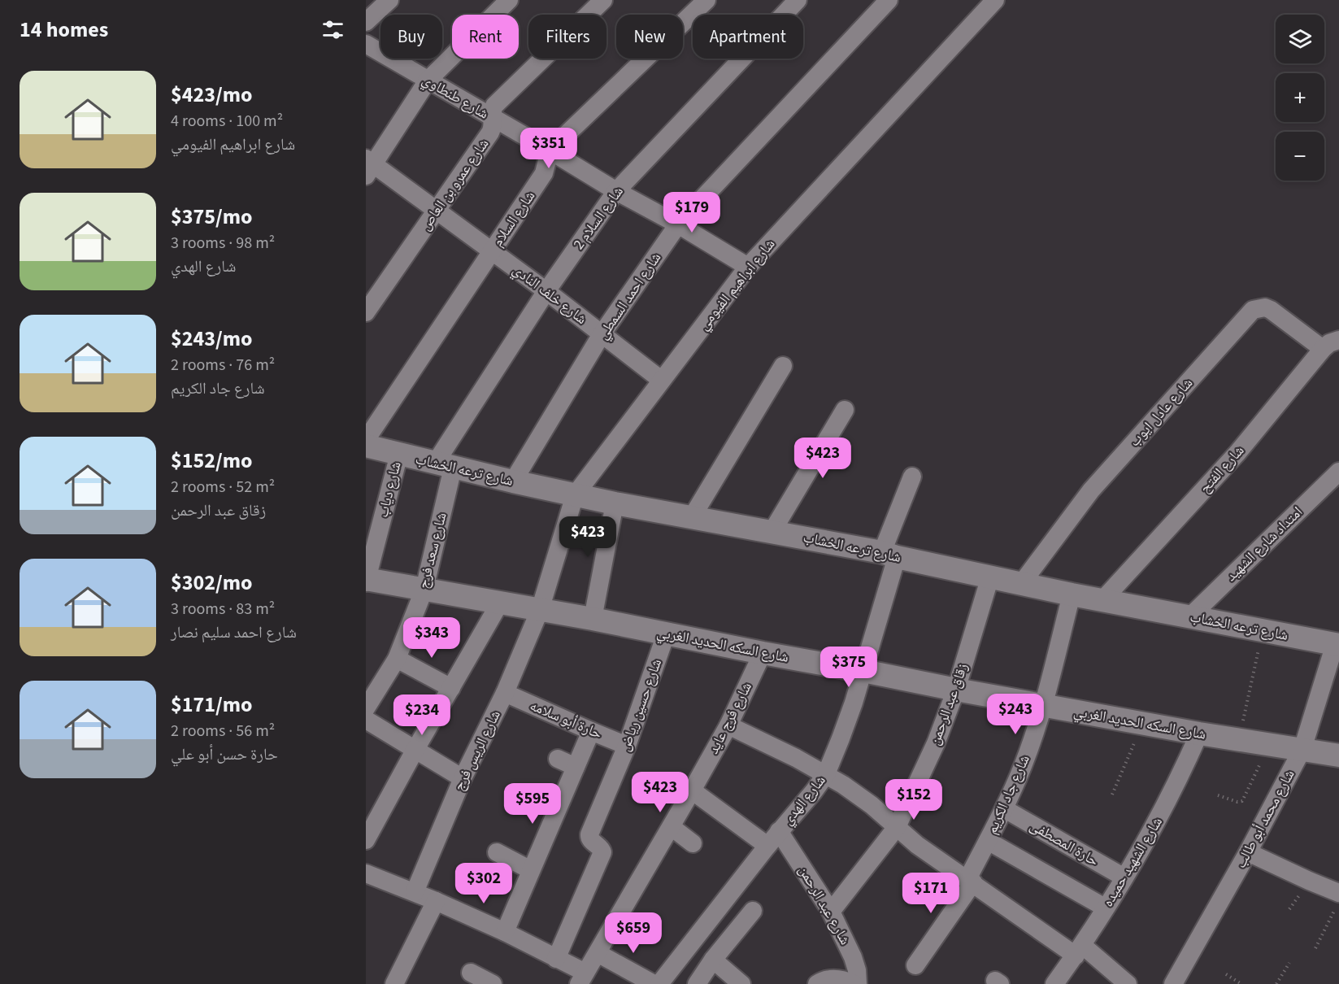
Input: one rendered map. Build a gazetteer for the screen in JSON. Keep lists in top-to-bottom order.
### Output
{
  "streets": {
    "street": [
      "شارع طنطاوي",
      "شارع عمرو بن العاص",
      "شارع السلام 2",
      "شارع السلام",
      "شارع ابراهيم الفيومي",
      "شارع خلف النادي",
      "شارع احمد السمطي",
      "شارع عادل ايوب",
      "شارع الفتح",
      "شارع ترعه الخشاب",
      "شارع دياب",
      "امتداد شارع الشهيد",
      "شارع سعد فرج",
      "شارع السكه الحديد الغربي",
      "زقاق عبد الرحمن",
      "شارع حسين رياض",
      "شارع فرج عايد",
      "حارة أبو سلامه",
      "شارع الريس فرج",
      "شارع جاد الكريم",
      "شارع الهدي",
      "شارع محمد أبو طالب",
      "حارة المصطفى",
      "شارع الشهيد حميده",
      "شارع عبد الرحمن"
    ]
  },
  "crossings": [
    ["شارع طنطاوي", "شارع عمرو بن العاص"],
    ["شارع طنطاوي", "شارع السلام 2"],
    ["شارع طنطاوي", "شارع السلام"],
    ["شارع طنطاوي", "شارع ابراهيم الفيومي"],
    ["شارع طنطاوي", "شارع احمد السمطي"],
    ["شارع عمرو بن العاص", "شارع خلف النادي"],
    ["شارع السلام 2", "شارع خلف النادي"],
    ["شارع السلام 2", "شارع ترعه الخشاب"],
    ["شارع السلام 2", "شارع سعد فرج"],
    ["شارع السلام", "شارع خلف النادي"],
    ["شارع ابراهيم الفيومي", "شارع خلف النادي"],
    ["شارع ابراهيم الفيومي", "شارع ترعه الخشاب"],
    ["شارع ابراهيم الفيومي", "شارع السكه الحديد الغربي"],
    ["شارع ابراهيم الفيومي", "شارع الريس فرج"],
    ["شارع خلف النادي", "شارع احمد السمطي"],
    ["شارع احمد السمطي", "شارع ترعه الخشاب"],
    ["شارع عادل ايوب", "شارع الفتح"],
    ["شارع عادل ايوب", "شارع ترعه الخشاب"],
    ["شارع الفتح", "شارع ترعه الخشاب"],
    ["شارع ترعه الخشاب", "شارع دياب"],
    ["شارع ترعه الخشاب", "امتداد شارع الشهيد"],
    ["شارع ترعه الخشاب", "شارع سعد فرج"],
    ["شارع ترعه الخشاب", "زقاق عبد الرحمن"],
    ["شارع ترعه الخشاب", "شارع جاد الكريم"],
    ["شارع ترعه الخشاب", "شارع الهدي"],
    ["شارع ترعه الخشاب", "شارع محمد أبو طالب"],
    ["شارع دياب", "شارع السكه الحديد الغربي"],
    ["شارع سعد فرج", "شارع السكه الحديد الغربي"],
    ["شارع السكه الحديد الغربي", "زقاق عبد الرحمن"],
    ["شارع السكه الحديد الغربي", "شارع حسين رياض"],
    ["شارع السكه الحديد الغربي", "شارع فرج عايد"],
    ["شارع السكه الحديد الغربي", "شارع الريس فرج"],
    ["شارع السكه الحديد الغربي", "شارع جاد الكريم"],
    ["شارع السكه الحديد الغربي", "شارع الهدي"],
    ["شارع السكه الحديد الغربي", "شارع محمد أبو طالب"],
    ["شارع السكه الحديد الغربي", "شارع الشهيد حميده"],
    ["زقاق عبد الرحمن", "شارع عبد الرحمن"],
    ["شارع حسين رياض", "حارة أبو سلامه"],
    ["حارة أبو سلامه", "شارع الريس فرج"],
    ["شارع جاد الكريم", "حارة المصطفى"],
    ["شارع الهدي", "شارع عبد الرحمن"],
    ["حارة المصطفى", "شارع الشهيد حميده"]
  ],
  "page": {
    "heading": "14 homes",
    "map_buttons": ["+", "−"],
    "chip": [
      "Buy",
      "Rent",
      "Filters",
      "New",
      "Apartment"
    ],
    "list": [
      {
        "name": "$423/mo",
        "note": "4 rooms · 100 m² · شارع ابراهيم الفيومي"
      },
      {
        "name": "$375/mo",
        "note": "3 rooms · 98 m² · شارع الهدي"
      },
      {
        "name": "$243/mo",
        "note": "2 rooms · 76 m² · شارع جاد الكريم"
      },
      {
        "name": "$152/mo",
        "note": "2 rooms · 52 m² · زقاق عبد الرحمن"
      },
      {
        "name": "$302/mo",
        "note": "3 rooms · 83 m² · شارع احمد سليم نصار"
      },
      {
        "name": "$171/mo",
        "note": "2 rooms · 56 m² · حارة حسن أبو علي"
      }
    ],
    "price": [
      "$351",
      "$179",
      "$423",
      "$423",
      "$343",
      "$375",
      "$243",
      "$234",
      "$423",
      "$152",
      "$595",
      "$302",
      "$171",
      "$659"
    ]
  }
}
